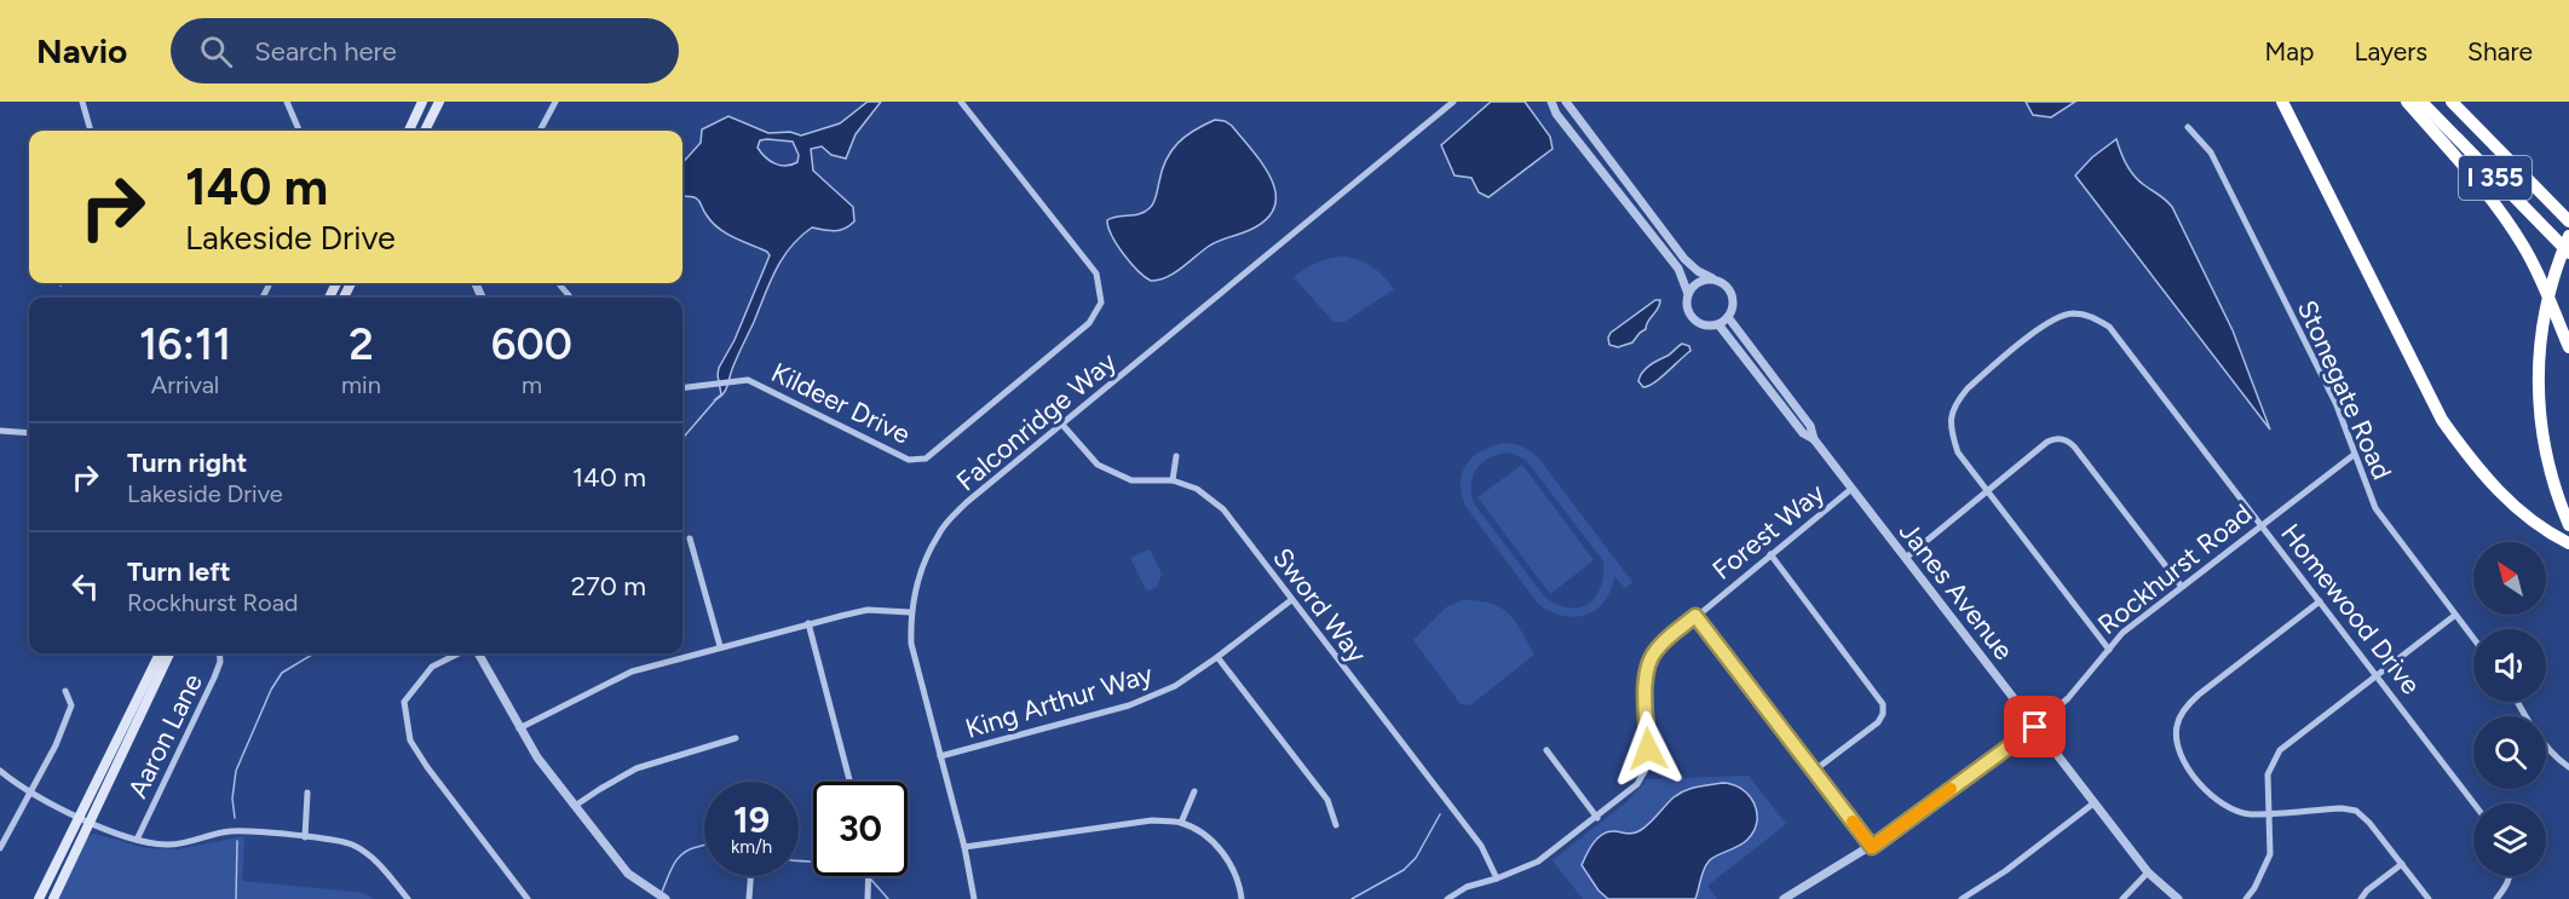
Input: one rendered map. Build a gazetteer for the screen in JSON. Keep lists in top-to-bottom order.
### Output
{
  "streets": {
    "highway": ["I 355"],
    "street": [
      "Stonegate Road",
      "Kildeer Drive",
      "Falconridge Way",
      "Forest Way",
      "Rockhurst Road",
      "Janes Avenue",
      "Sword Way",
      "Homewood Drive",
      "King Arthur Way",
      "Aaron Lane"
    ]
  },
  "crossings": [
    ["Stonegate Road", "Rockhurst Road"],
    ["Falconridge Way", "Sword Way"],
    ["Falconridge Way", "King Arthur Way"],
    ["Forest Way", "Janes Avenue"],
    ["Forest Way", "Sword Way"],
    ["Rockhurst Road", "Janes Avenue"],
    ["Rockhurst Road", "Homewood Drive"],
    ["Sword Way", "King Arthur Way"]
  ],
  "north": "top left",
  "page": {
    "header": "Navio",
    "search": "Search here",
    "nav": ["Map", "Layers", "Share"],
    "turn": ["140 m", "Lakeside Drive"],
    "eta": [
      "16:11",
      "Arrival",
      "2",
      "min",
      "600",
      "m"
    ],
    "list": [
      {
        "name": "Turn right",
        "note": "Lakeside Drive",
        "value": "140 m"
      },
      {
        "name": "Turn left",
        "note": "Rockhurst Road",
        "value": "270 m"
      }
    ],
    "speed": "19 km/h",
    "limit": "30"
  }
}
